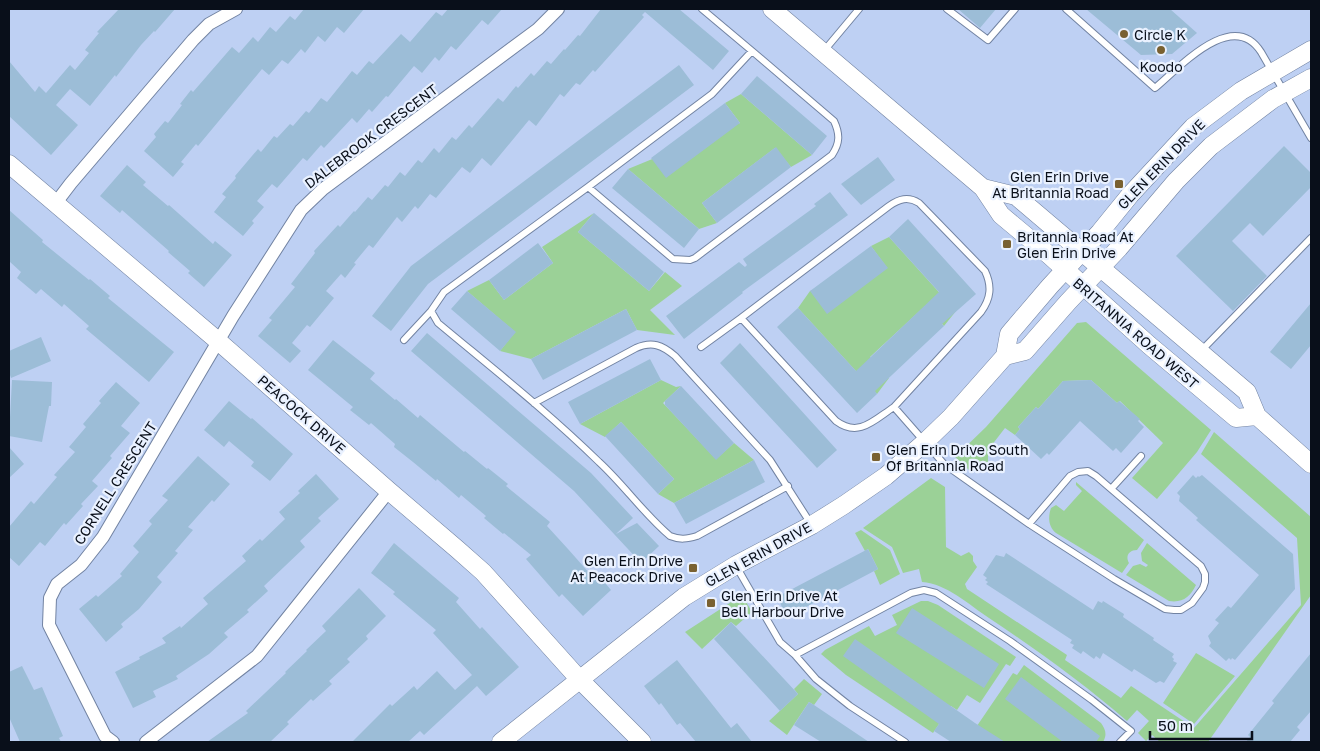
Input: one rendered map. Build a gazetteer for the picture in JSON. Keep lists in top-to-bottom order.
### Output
{
  "streets": {
    "street": [
      "DALEBROOK CRESCENT",
      "GLEN ERIN DRIVE",
      "BRITANNIA ROAD WEST",
      "PEACOCK DRIVE",
      "CORNELL CRESCENT"
    ]
  },
  "crossings": [
    ["DALEBROOK CRESCENT", "PEACOCK DRIVE"],
    ["DALEBROOK CRESCENT", "CORNELL CRESCENT"],
    ["GLEN ERIN DRIVE", "BRITANNIA ROAD WEST"],
    ["GLEN ERIN DRIVE", "PEACOCK DRIVE"],
    ["PEACOCK DRIVE", "CORNELL CRESCENT"]
  ],
  "places": {
    "other": ["Circle K", "Koodo"],
    "transit": [
      "Glen Erin Drive At Britannia Road",
      "Britannia Road At Glen Erin Drive",
      "Glen Erin Drive South Of Britannia Road",
      "Glen Erin Drive At Peacock Drive",
      "Glen Erin Drive At Bell Harbour Drive"
    ]
  },
  "scale_bar": "50 m"
}
